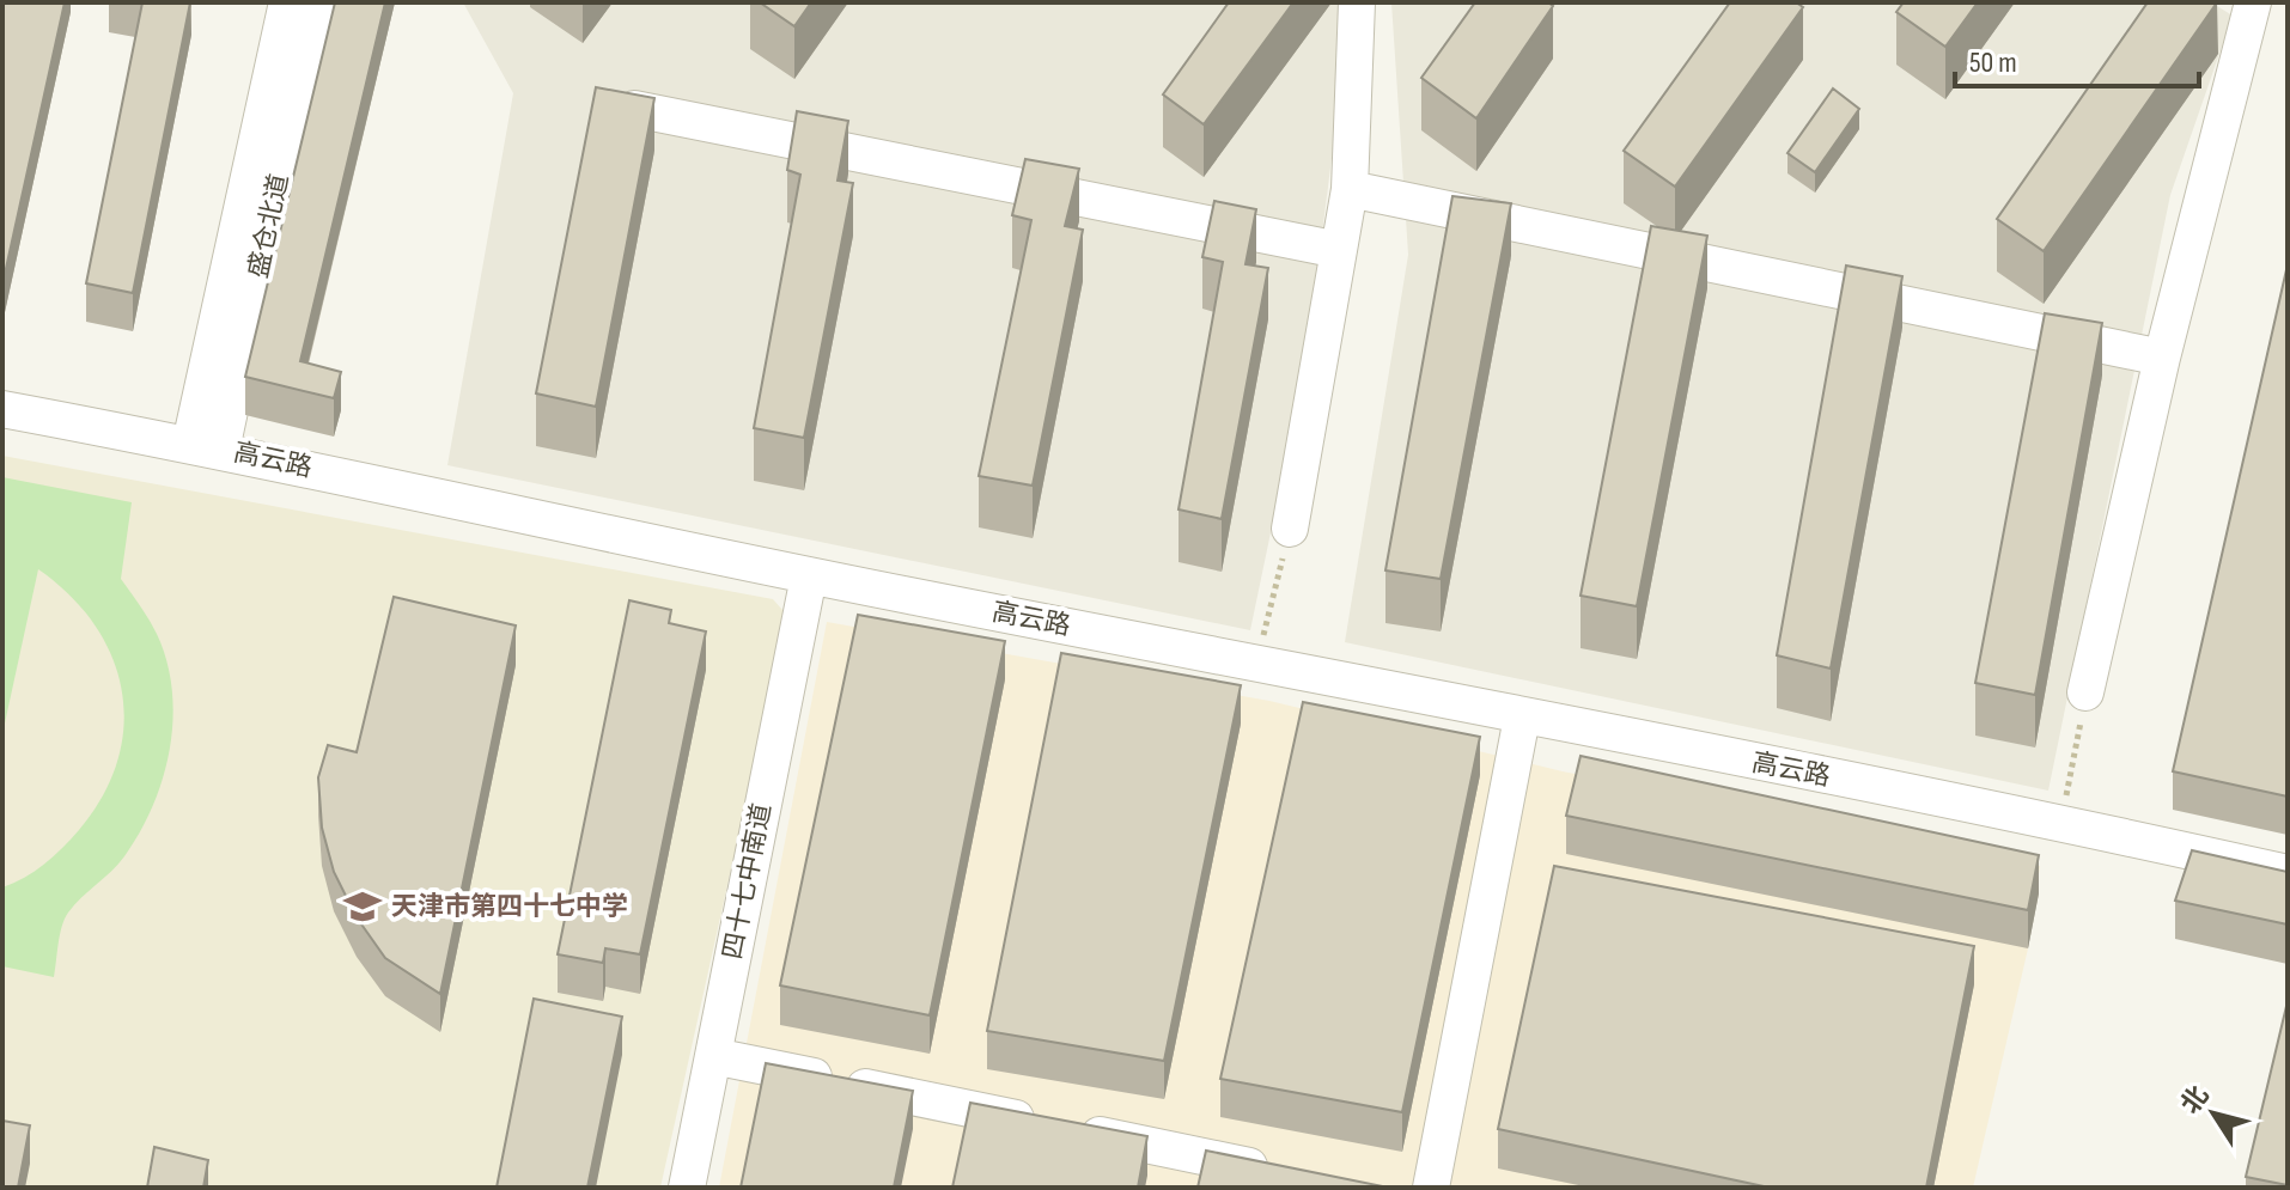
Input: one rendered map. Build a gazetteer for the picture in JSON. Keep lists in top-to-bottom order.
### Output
{
  "streets": {
    "street": ["盛仓北道", "高云路", "四十七中南道"]
  },
  "crossings": [
    ["盛仓北道", "高云路"],
    ["高云路", "四十七中南道"]
  ],
  "places": {
    "school or university": ["天津市第四十七中学"]
  },
  "scale_bar": "50 m",
  "north": "top left"
}
